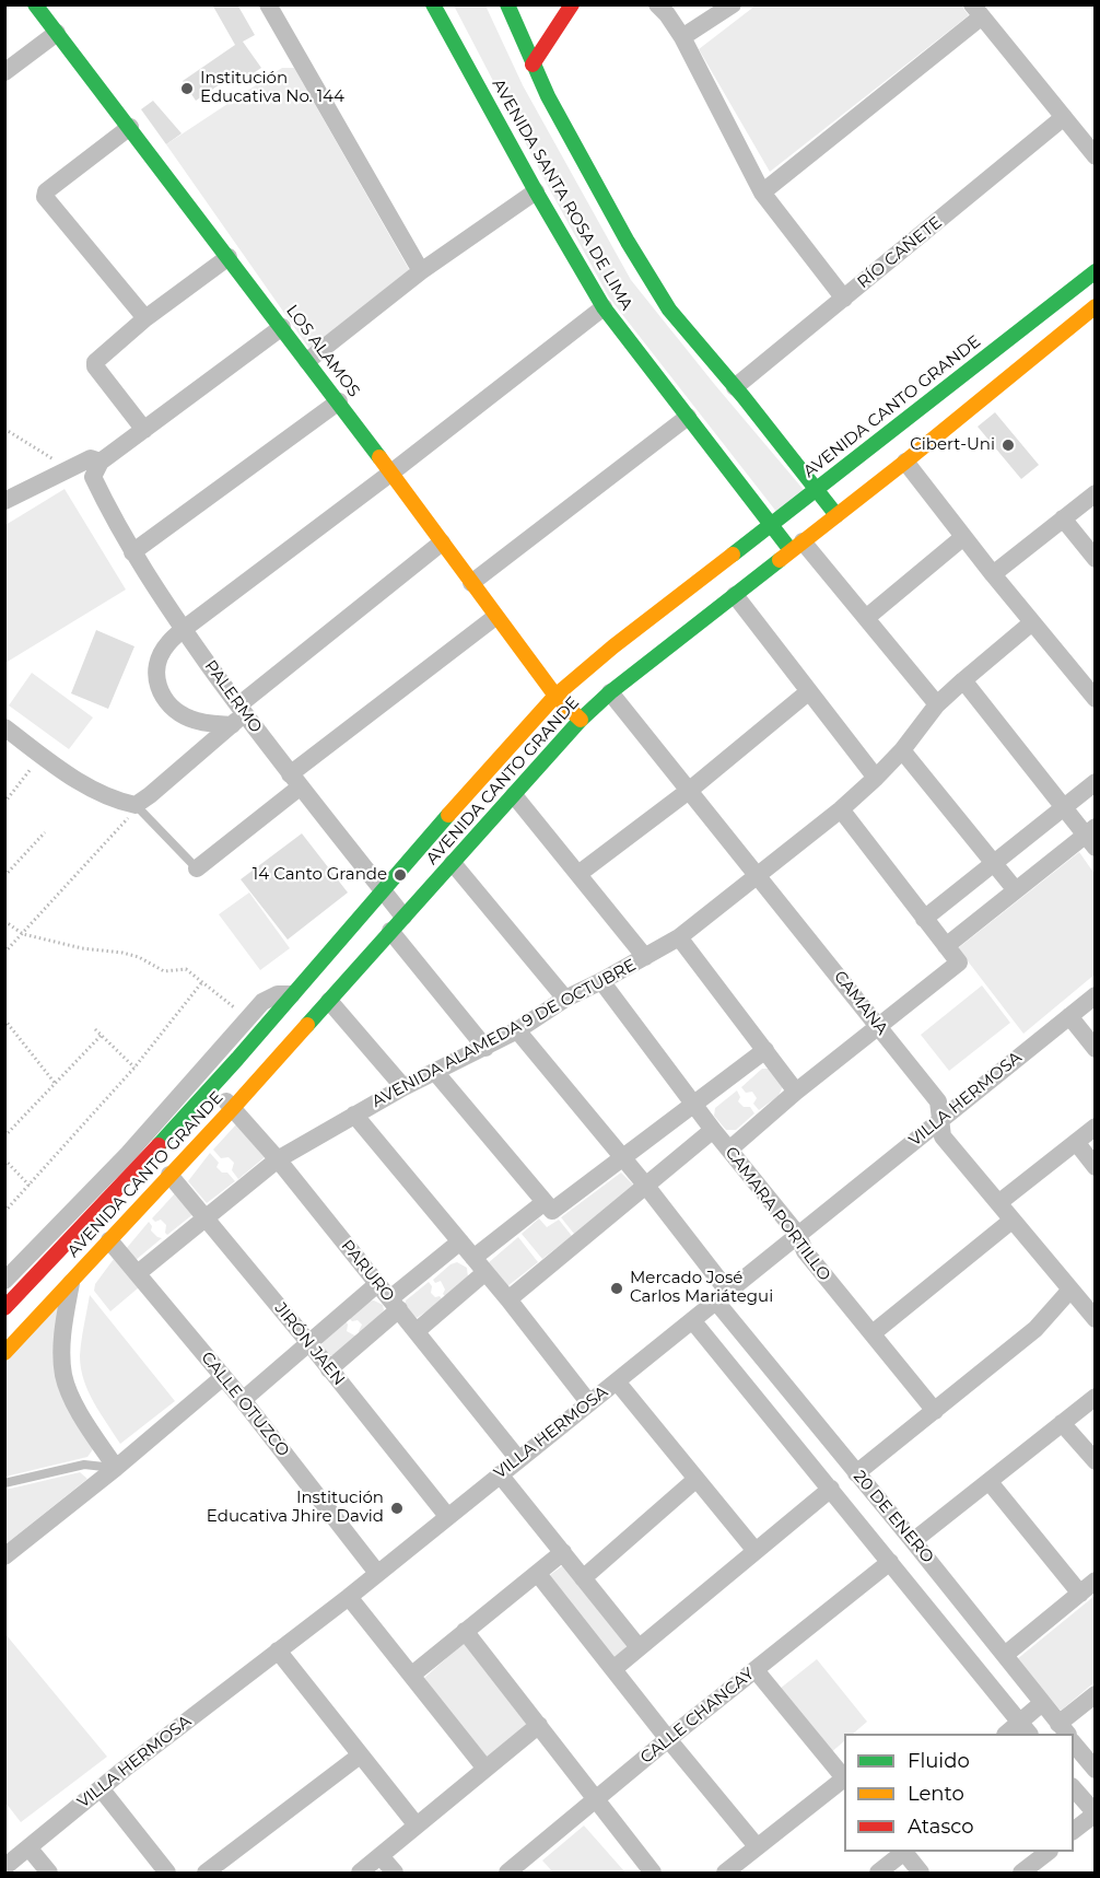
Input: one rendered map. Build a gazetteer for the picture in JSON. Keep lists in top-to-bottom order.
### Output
{
  "streets": {
    "main road": ["AVENIDA SANTA ROSA DE LIMA", "LOS ALAMOS", "AVENIDA CANTO GRANDE"],
    "street": [
      "RÍO CAÑETE",
      "PALERMO",
      "CAMANA",
      "AVENIDA ALAMEDA 9 DE OCTUBRE",
      "VILLA HERMOSA",
      "CAMARA PORTILLO",
      "PARURO",
      "JIRÓN JAEN",
      "CALLE OTUZCO",
      "20 DE ENERO",
      "CALLE CHANCAY"
    ]
  },
  "crossings": [
    ["AVENIDA SANTA ROSA DE LIMA", "RÍO CAÑETE"],
    ["AVENIDA SANTA ROSA DE LIMA", "AVENIDA CANTO GRANDE"],
    ["LOS ALAMOS", "AVENIDA CANTO GRANDE"],
    ["AVENIDA CANTO GRANDE", "PALERMO"],
    ["AVENIDA CANTO GRANDE", "CAMANA"],
    ["AVENIDA CANTO GRANDE", "PARURO"],
    ["AVENIDA CANTO GRANDE", "JIRÓN JAEN"],
    ["AVENIDA CANTO GRANDE", "CALLE OTUZCO"],
    ["CAMANA", "AVENIDA ALAMEDA 9 DE OCTUBRE"],
    ["CAMANA", "VILLA HERMOSA"],
    ["AVENIDA ALAMEDA 9 DE OCTUBRE", "CAMARA PORTILLO"],
    ["AVENIDA ALAMEDA 9 DE OCTUBRE", "PARURO"],
    ["AVENIDA ALAMEDA 9 DE OCTUBRE", "JIRÓN JAEN"],
    ["AVENIDA ALAMEDA 9 DE OCTUBRE", "CALLE OTUZCO"],
    ["AVENIDA ALAMEDA 9 DE OCTUBRE", "20 DE ENERO"],
    ["VILLA HERMOSA", "CAMARA PORTILLO"],
    ["VILLA HERMOSA", "PARURO"],
    ["VILLA HERMOSA", "JIRÓN JAEN"],
    ["VILLA HERMOSA", "CALLE OTUZCO"],
    ["VILLA HERMOSA", "20 DE ENERO"],
    ["20 DE ENERO", "CALLE CHANCAY"]
  ],
  "places": [
    "Institución Educativa No. 144",
    "Cibert-Uni",
    "14 Canto Grande",
    "Mercado José Carlos Mariátegui",
    "Institución Educativa Jhire David"
  ],
  "legend": ["Fluido", "Lento", "Atasco"]
}
